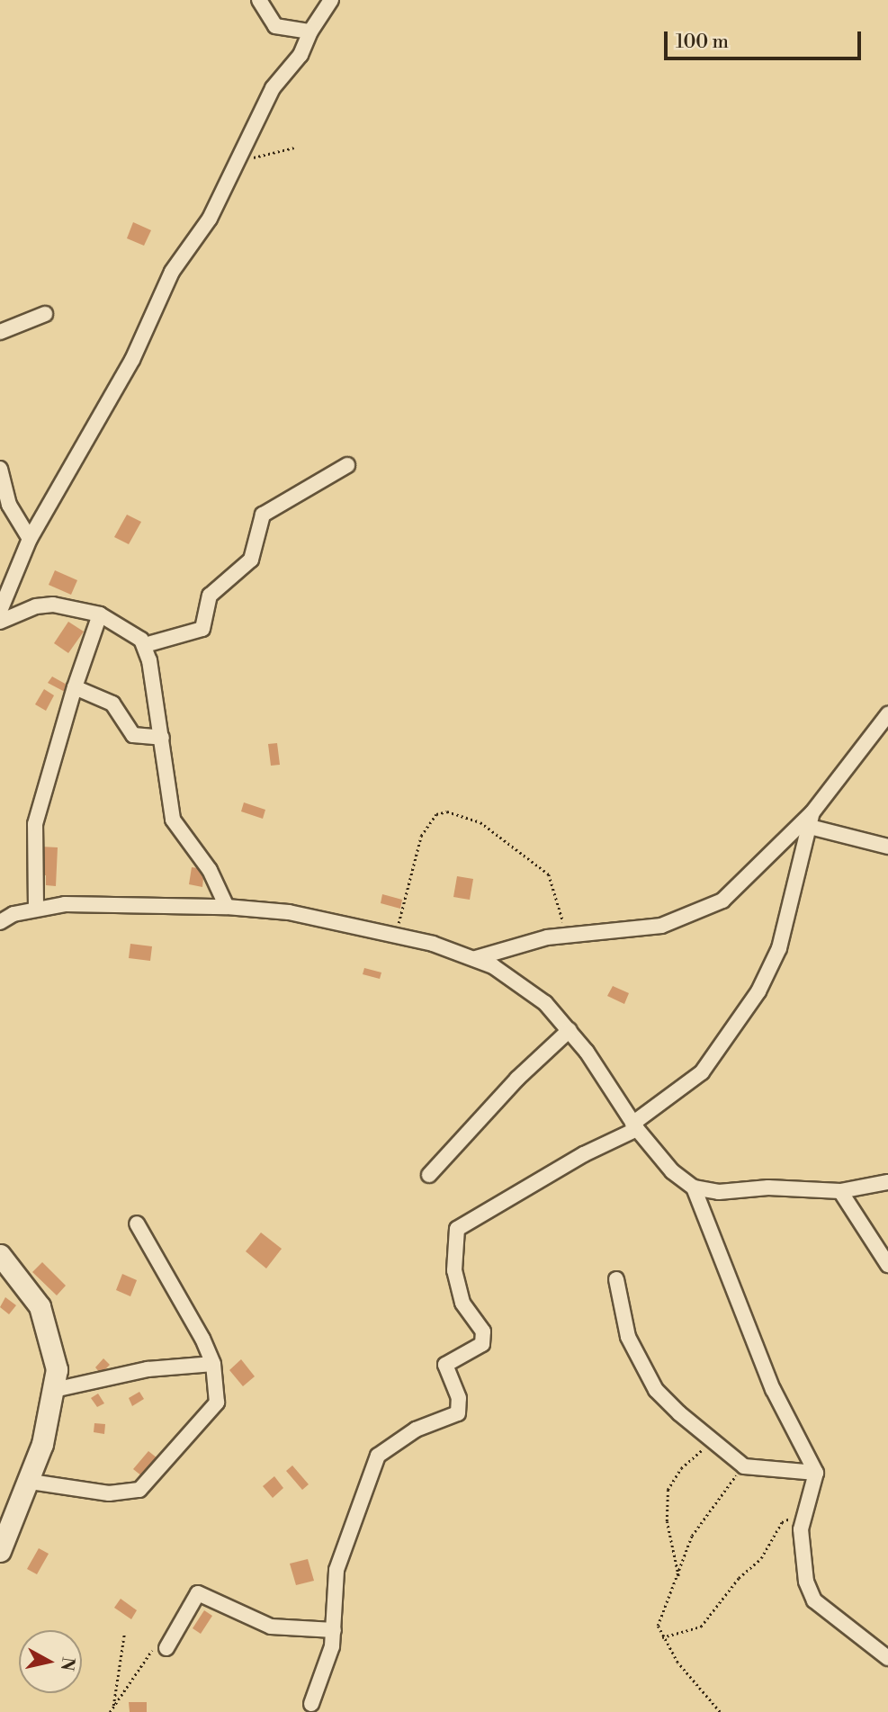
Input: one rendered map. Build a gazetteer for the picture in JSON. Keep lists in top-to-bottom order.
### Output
{
  "scale_bar": "100 m",
  "north": "right"
}
